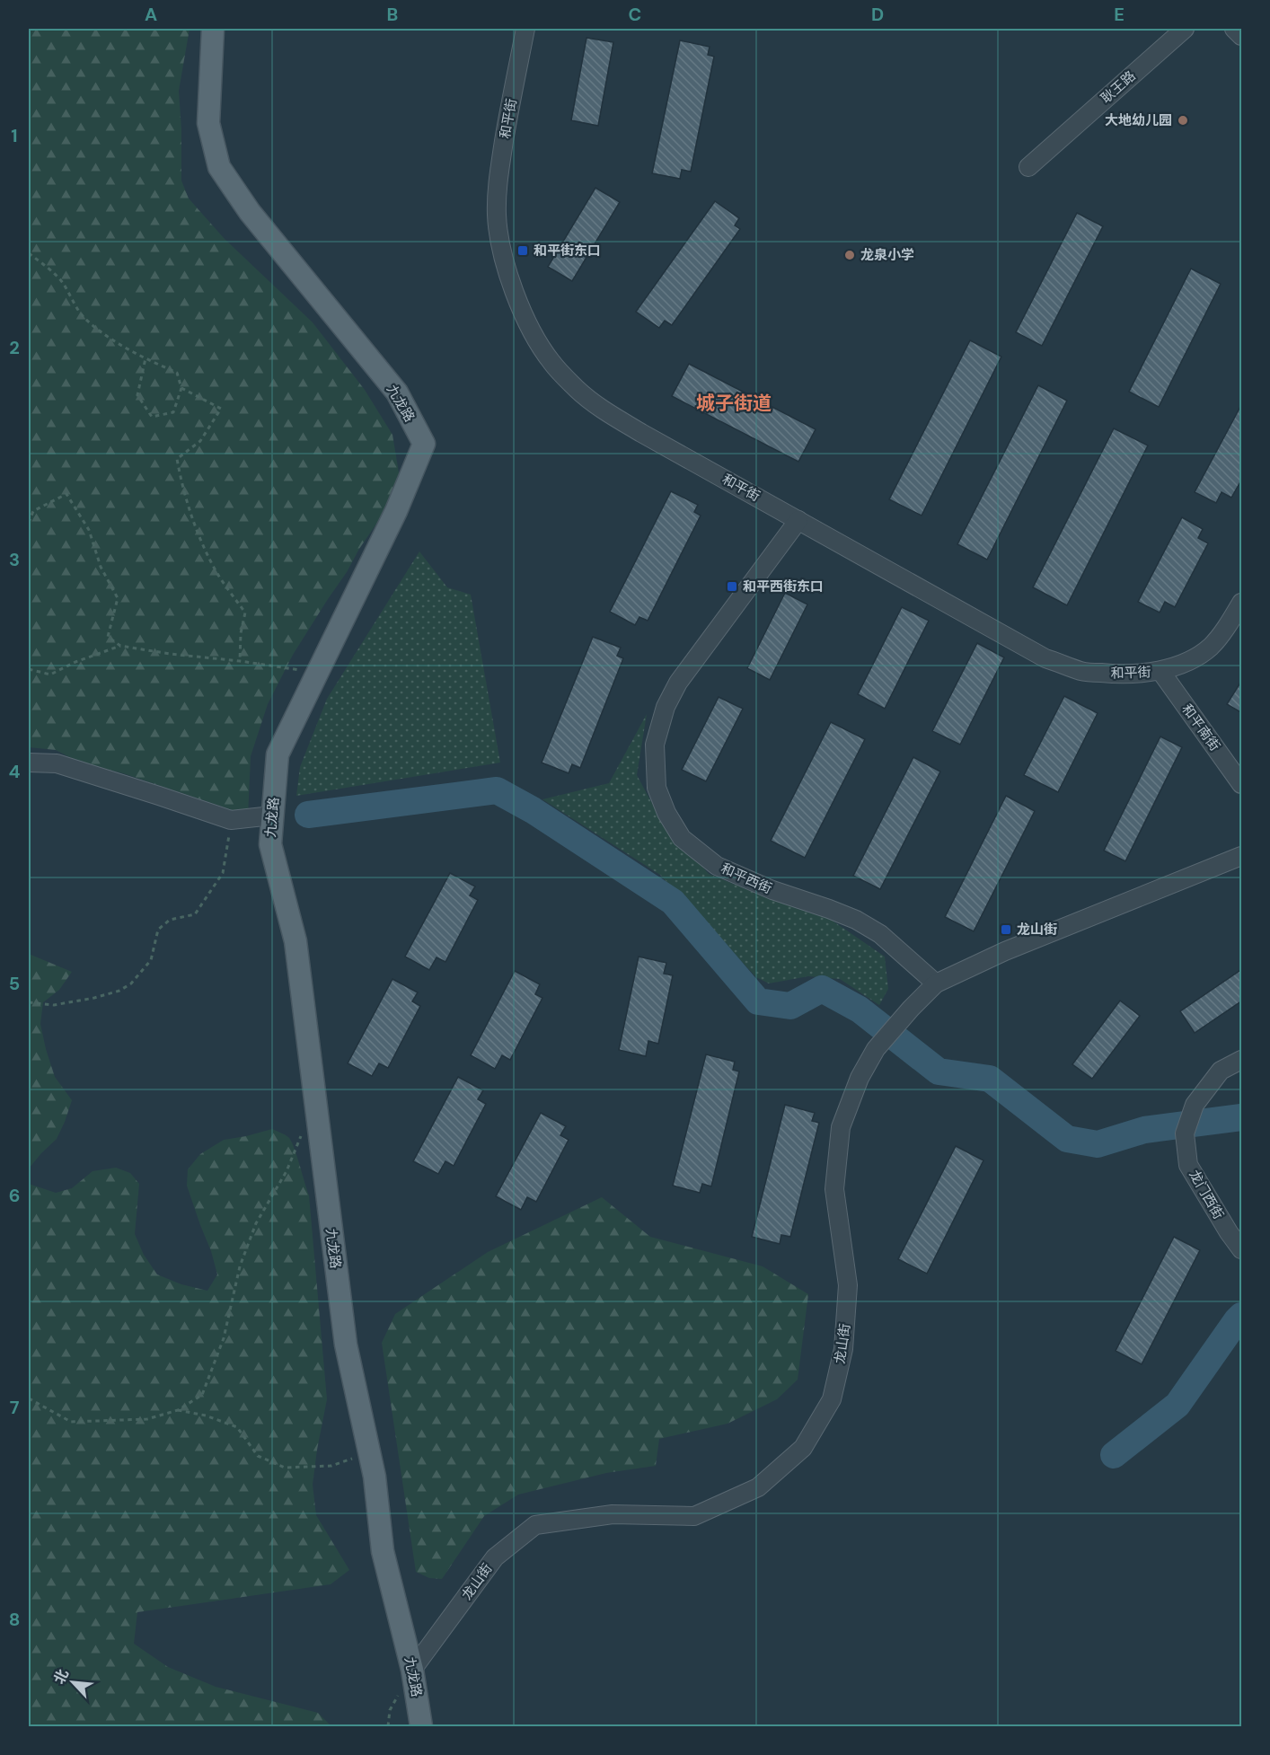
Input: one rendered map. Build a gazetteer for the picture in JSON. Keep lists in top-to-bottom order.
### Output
{
  "streets": {
    "main road": ["九龙路"],
    "street": [
      "耿王路",
      "和平街",
      "和平南街",
      "和平西街",
      "龙门西街",
      "龙山街"
    ]
  },
  "crossings": [
    ["和平街", "和平南街"],
    ["和平街", "和平西街"],
    ["九龙路", "龙山街"],
    ["和平西街", "龙山街"]
  ],
  "districts": ["城子街道"],
  "places": {
    "other": ["大地幼儿园", "龙泉小学"],
    "transit": ["和平街东口", "和平西街东口", "龙山街"]
  },
  "north": "top left",
  "grid": {
    "columns": [
      "A",
      "B",
      "C",
      "D",
      "E"
    ],
    "rows": [
      "1",
      "2",
      "3",
      "4",
      "5",
      "6",
      "7",
      "8"
    ]
  }
}
